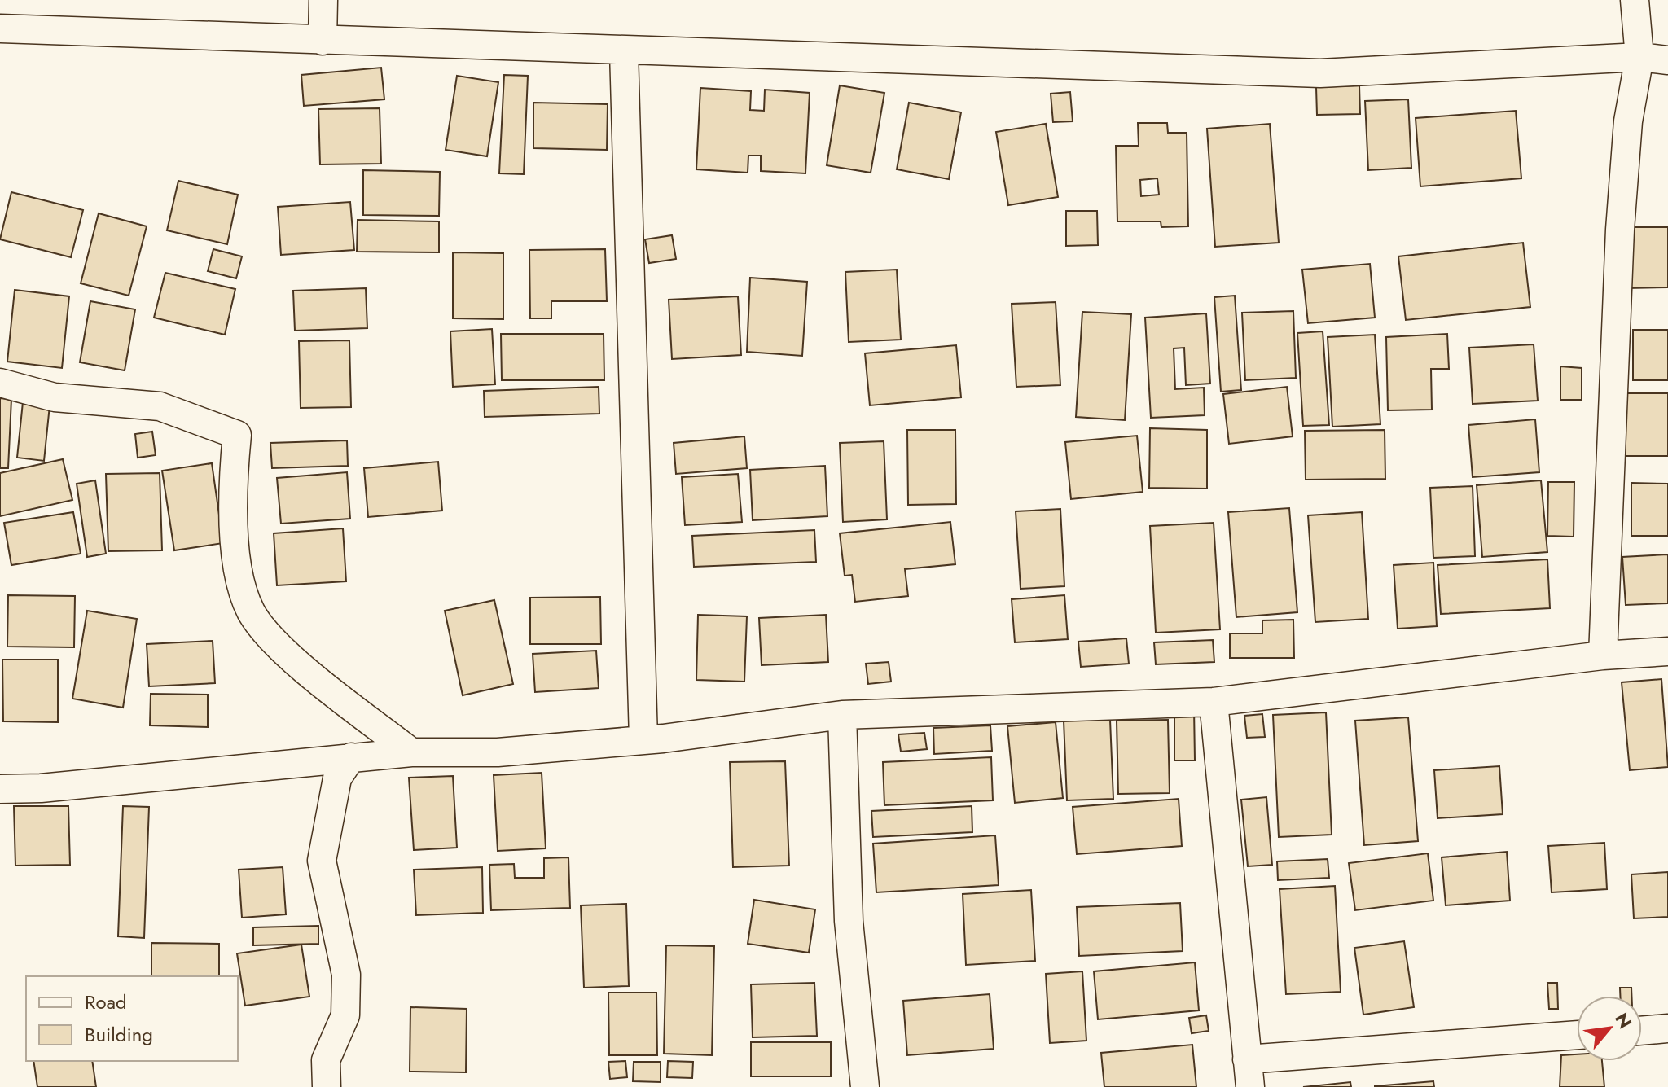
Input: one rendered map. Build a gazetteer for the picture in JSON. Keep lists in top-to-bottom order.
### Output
{
  "legend": ["Road", "Building"],
  "north": "top right"
}
